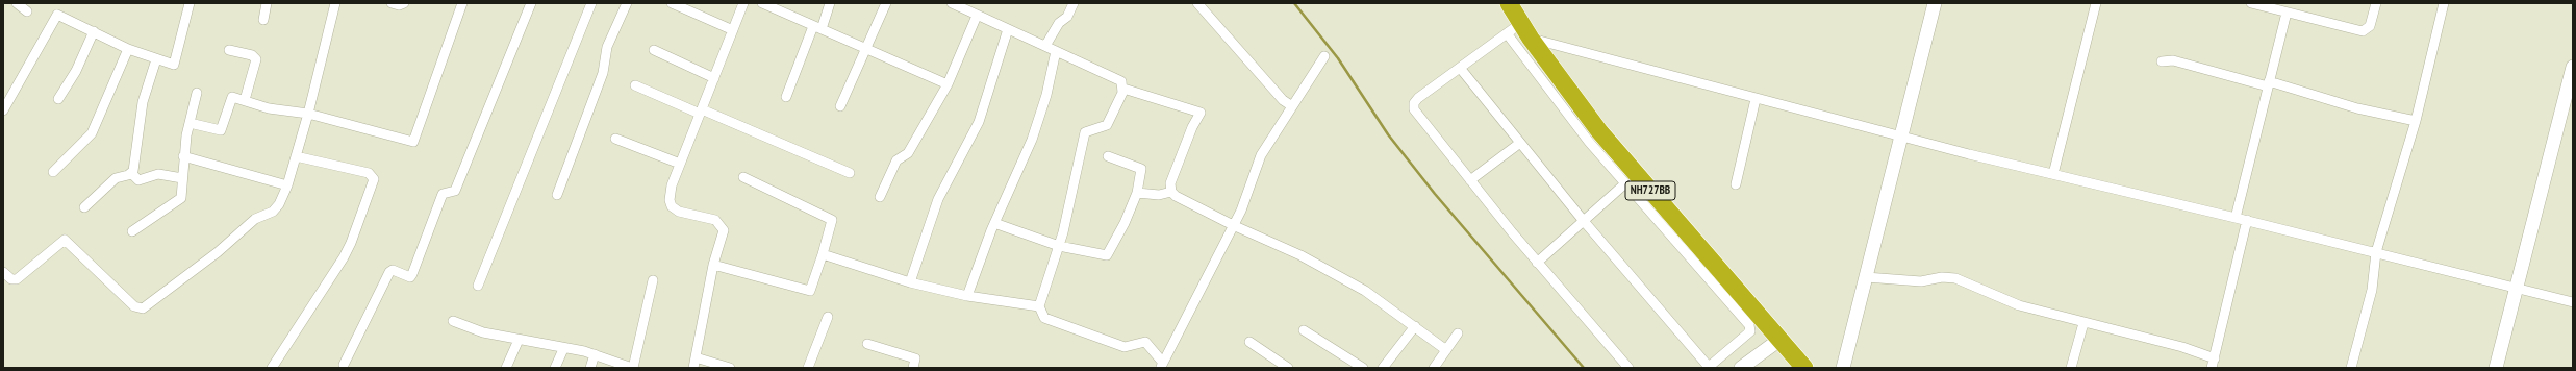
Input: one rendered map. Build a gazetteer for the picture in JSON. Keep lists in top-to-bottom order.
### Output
{
  "streets": {
    "highway": ["NH727BB"]
  }
}
